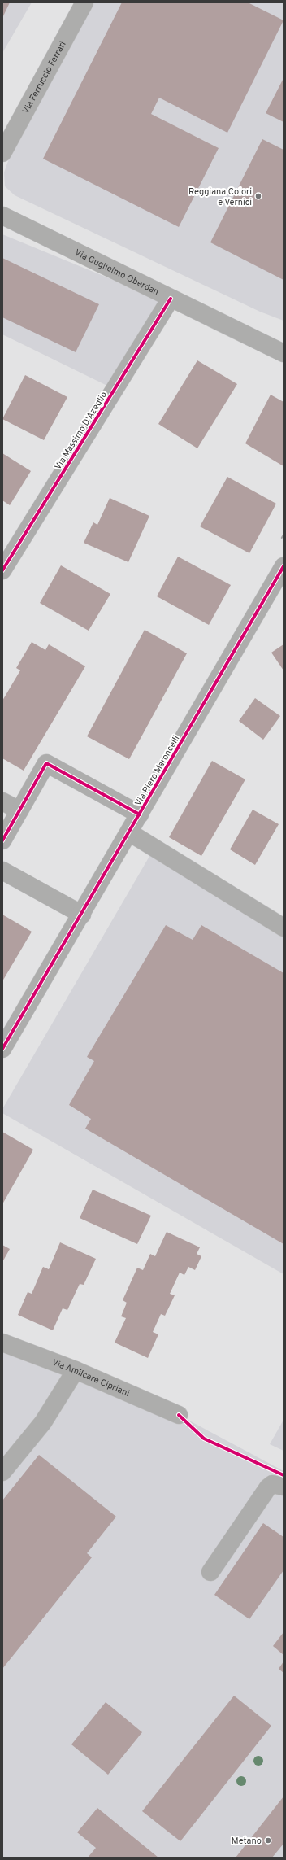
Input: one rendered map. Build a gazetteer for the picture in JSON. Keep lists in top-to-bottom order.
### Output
{
  "streets": {
    "street": [
      "Via Ferruccio Ferrari",
      "Via Guglielmo Oberdan",
      "Via Massimo D'Azeglio",
      "Via Piero Maroncelli",
      "Via Amilcare Cipriani"
    ]
  },
  "crossings": [
    ["Via Guglielmo Oberdan", "Via Massimo D'Azeglio"]
  ],
  "places": ["Reggiana Colori e Vernici", "Metano"]
}
